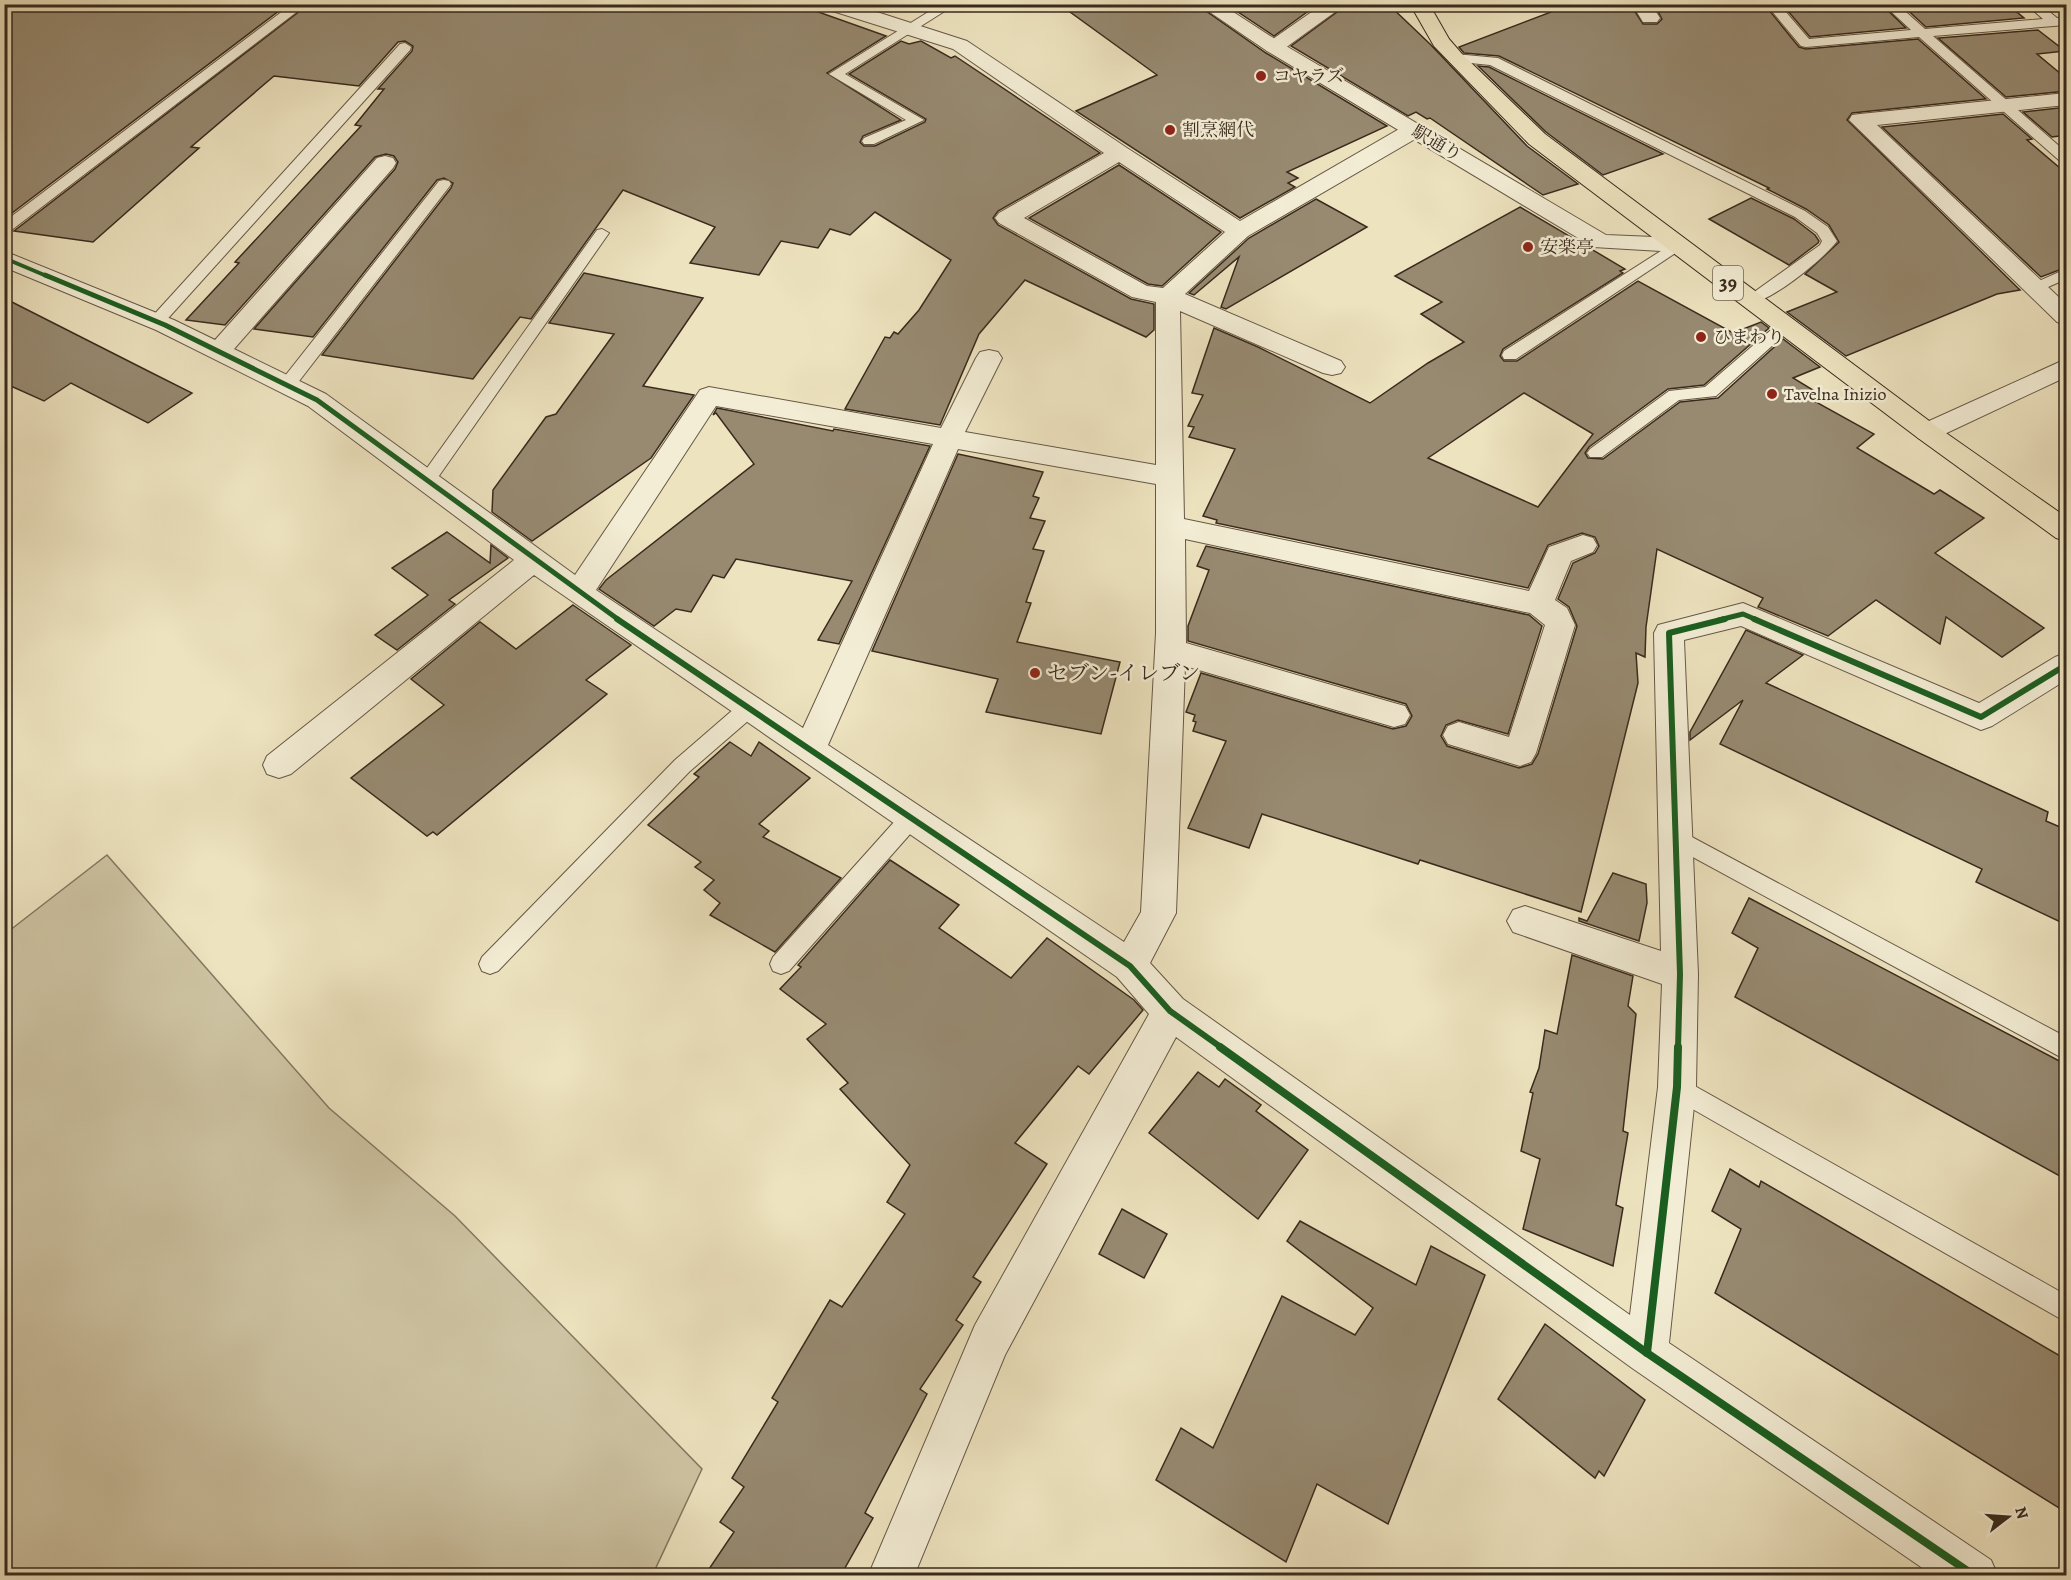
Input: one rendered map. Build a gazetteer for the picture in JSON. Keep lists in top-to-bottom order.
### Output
{
  "streets": {
    "main road": ["39"],
    "street": ["駅通り"]
  },
  "crossings": [
    ["駅通り", "39"]
  ],
  "places": [
    "コヤラズ",
    "割烹網代",
    "安楽亭",
    "ひまわり",
    "Tavelna Inizio",
    "セブン-イレブン"
  ],
  "north": "right"
}
